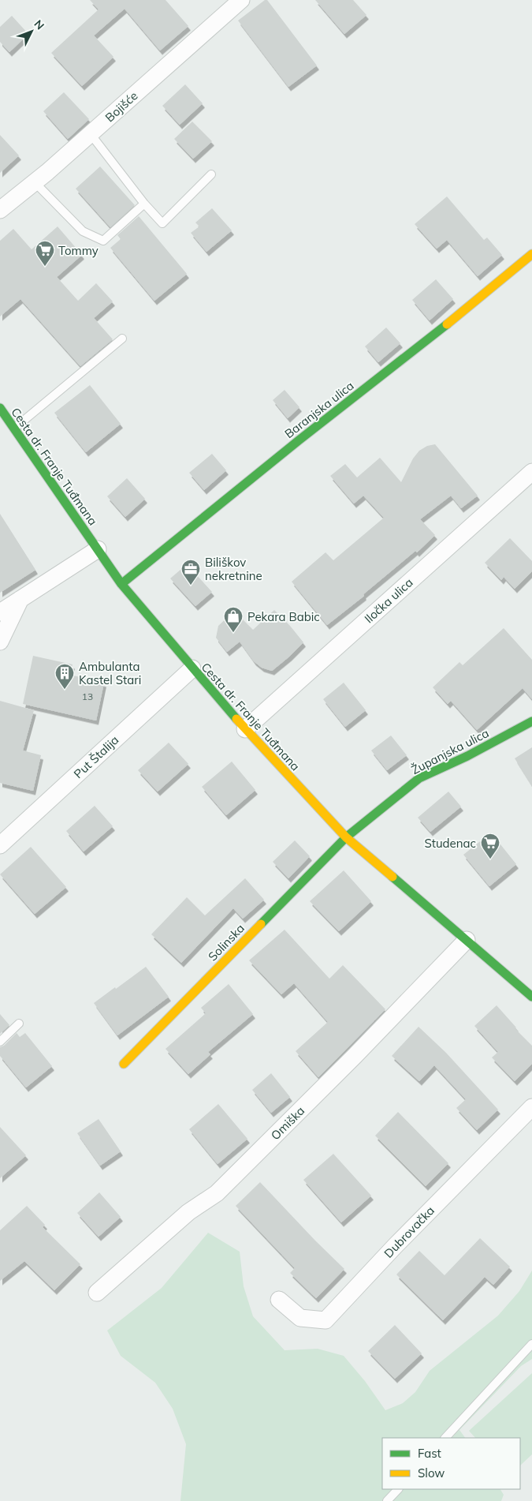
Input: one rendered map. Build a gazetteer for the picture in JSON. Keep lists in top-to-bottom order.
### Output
{
  "streets": {
    "street": [
      "Bojišće",
      "Baranjska ulica",
      "Cesta dr. Franje Tuđmana",
      "Iločka ulica",
      "Županjska ulica",
      "Put Štalija",
      "Solinska",
      "Omiška",
      "Dubrovačka"
    ]
  },
  "crossings": [
    ["Baranjska ulica", "Cesta dr. Franje Tuđmana"],
    ["Cesta dr. Franje Tuđmana", "Iločka ulica"],
    ["Cesta dr. Franje Tuđmana", "Županjska ulica"],
    ["Cesta dr. Franje Tuđmana", "Put Štalija"],
    ["Cesta dr. Franje Tuđmana", "Solinska"],
    ["Cesta dr. Franje Tuđmana", "Omiška"],
    ["Županjska ulica", "Solinska"]
  ],
  "places": {
    "supermarket": ["Tommy", "Studenac"],
    "office": ["Biliškov nekretnine"],
    "shop": ["Pekara Babic"],
    "building": ["Ambulanta Kastel Stari"]
  },
  "house_numbers": ["13"],
  "legend": ["Fast", "Slow"],
  "north": "top right"
}
